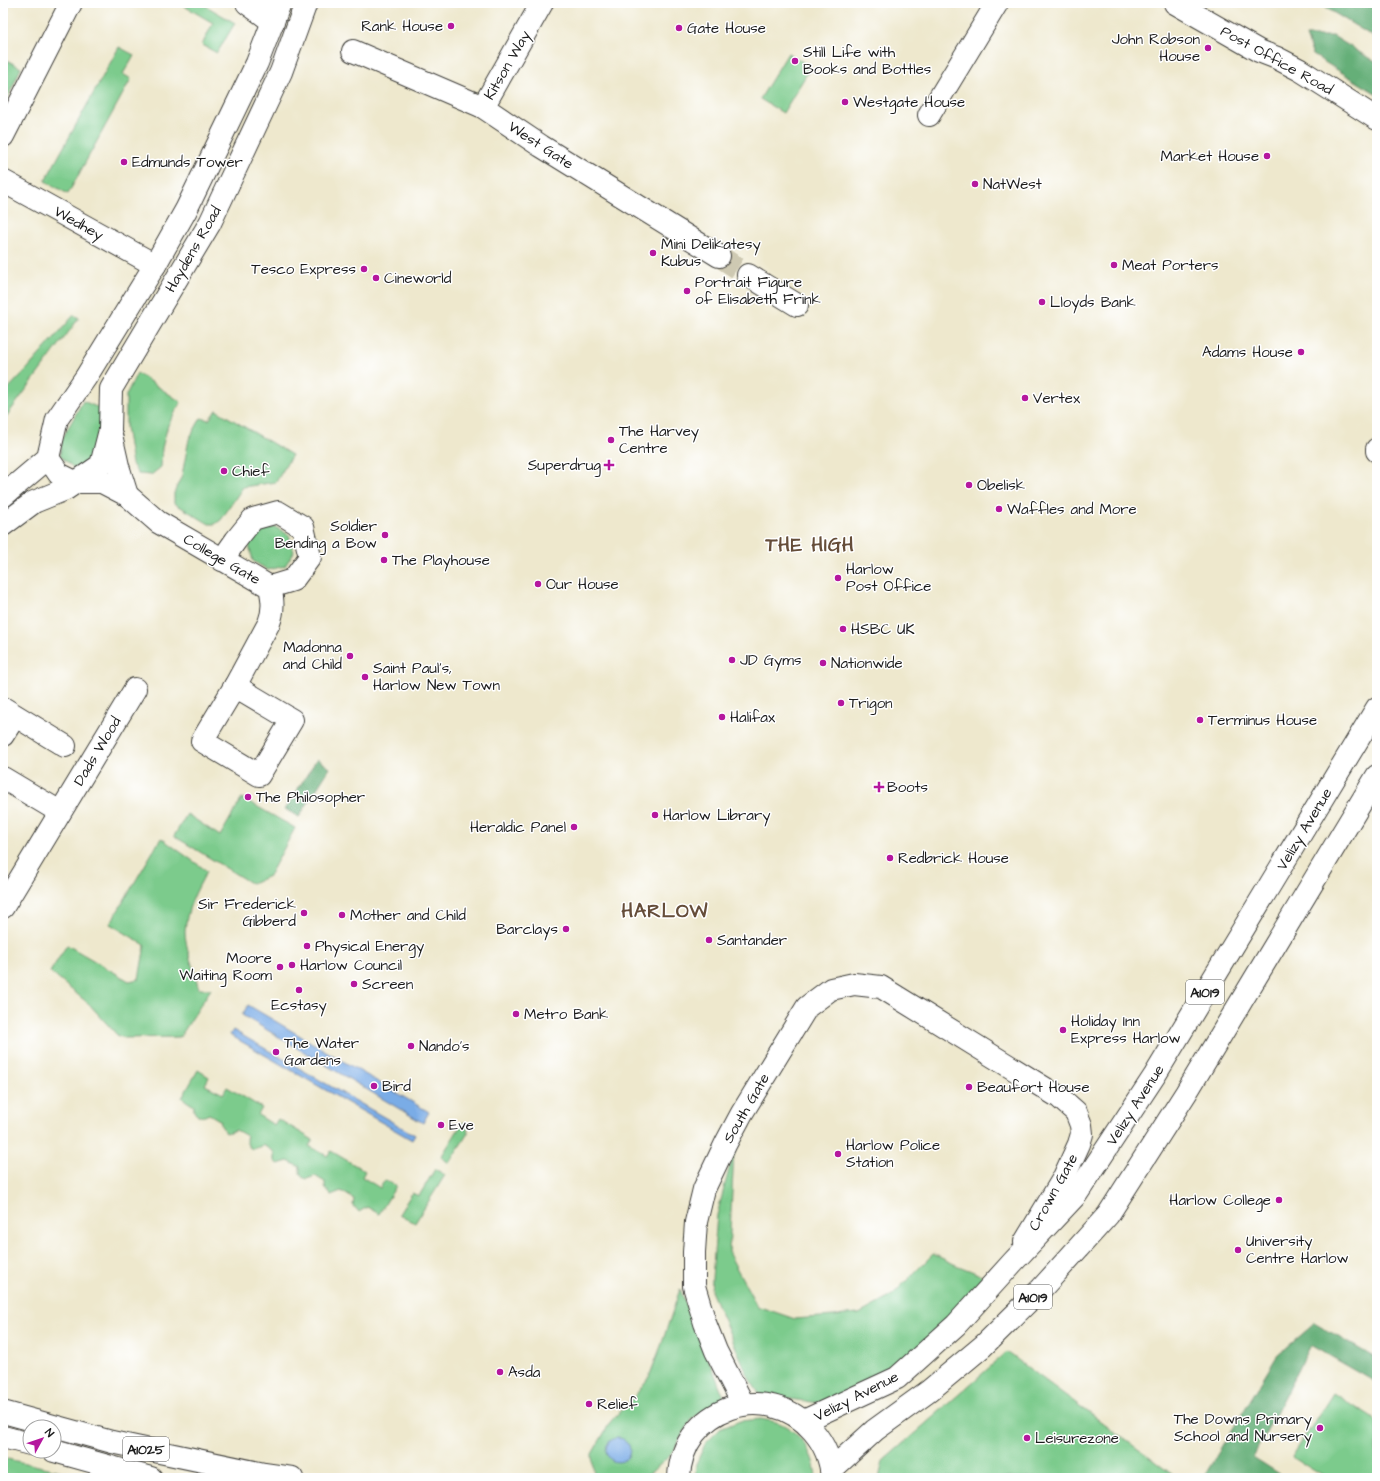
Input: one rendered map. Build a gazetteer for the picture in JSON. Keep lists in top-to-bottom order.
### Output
{
  "streets": {
    "street": [
      "Post Office Road",
      "Kitson Way",
      "West Gate",
      "Wedhey",
      "Haydens Road",
      "College Gate",
      "Dads Wood",
      "Velizy Avenue",
      "A1019",
      "South Gate",
      "Crown Gate",
      "A1025"
    ]
  },
  "crossings": [
    ["Kitson Way", "West Gate"],
    ["Wedhey", "Haydens Road"],
    ["Haydens Road", "College Gate"],
    ["Velizy Avenue", "Crown Gate"],
    ["South Gate", "Crown Gate"]
  ],
  "districts": ["THE HIGH", "HARLOW"],
  "places": {
    "other": [
      "Rank House",
      "Gate House",
      "John Robson House",
      "Still Life with Books and Bottles",
      "Westgate House",
      "Market House",
      "Edmunds Tower",
      "NatWest",
      "Mini Delikatesy Kubus",
      "Meat Porters",
      "Tesco Express",
      "Cineworld",
      "Portrait Figure of Elisabeth Frink",
      "Lloyds Bank",
      "Adams House",
      "Vertex",
      "The Harvey Centre",
      "Chief",
      "Obelisk",
      "Waffles and More",
      "Soldier Bending a Bow",
      "The Playhouse",
      "Harlow Post Office",
      "Our House",
      "HSBC UK",
      "Madonna and Child",
      "JD Gyms",
      "Nationwide",
      "Saint Paul's, Harlow New Town",
      "Trigon",
      "Halifax",
      "Terminus House",
      "The Philosopher",
      "Harlow Library",
      "Heraldic Panel",
      "Redbrick House",
      "Sir Frederick Gibberd",
      "Mother and Child",
      "Barclays",
      "Santander",
      "Physical Energy",
      "Harlow Council",
      "Moore Waiting Room",
      "Screen",
      "Ecstasy",
      "Metro Bank",
      "Holiday Inn Express Harlow",
      "Nando's",
      "The Water Gardens",
      "Bird",
      "Beaufort House",
      "Eve",
      "Harlow Police Station",
      "Harlow College",
      "University Centre Harlow",
      "Asda",
      "Relief",
      "The Downs Primary School and Nursery",
      "Leisurezone"
    ],
    "health": ["Superdrug", "Boots"]
  },
  "north": "top right"
}
